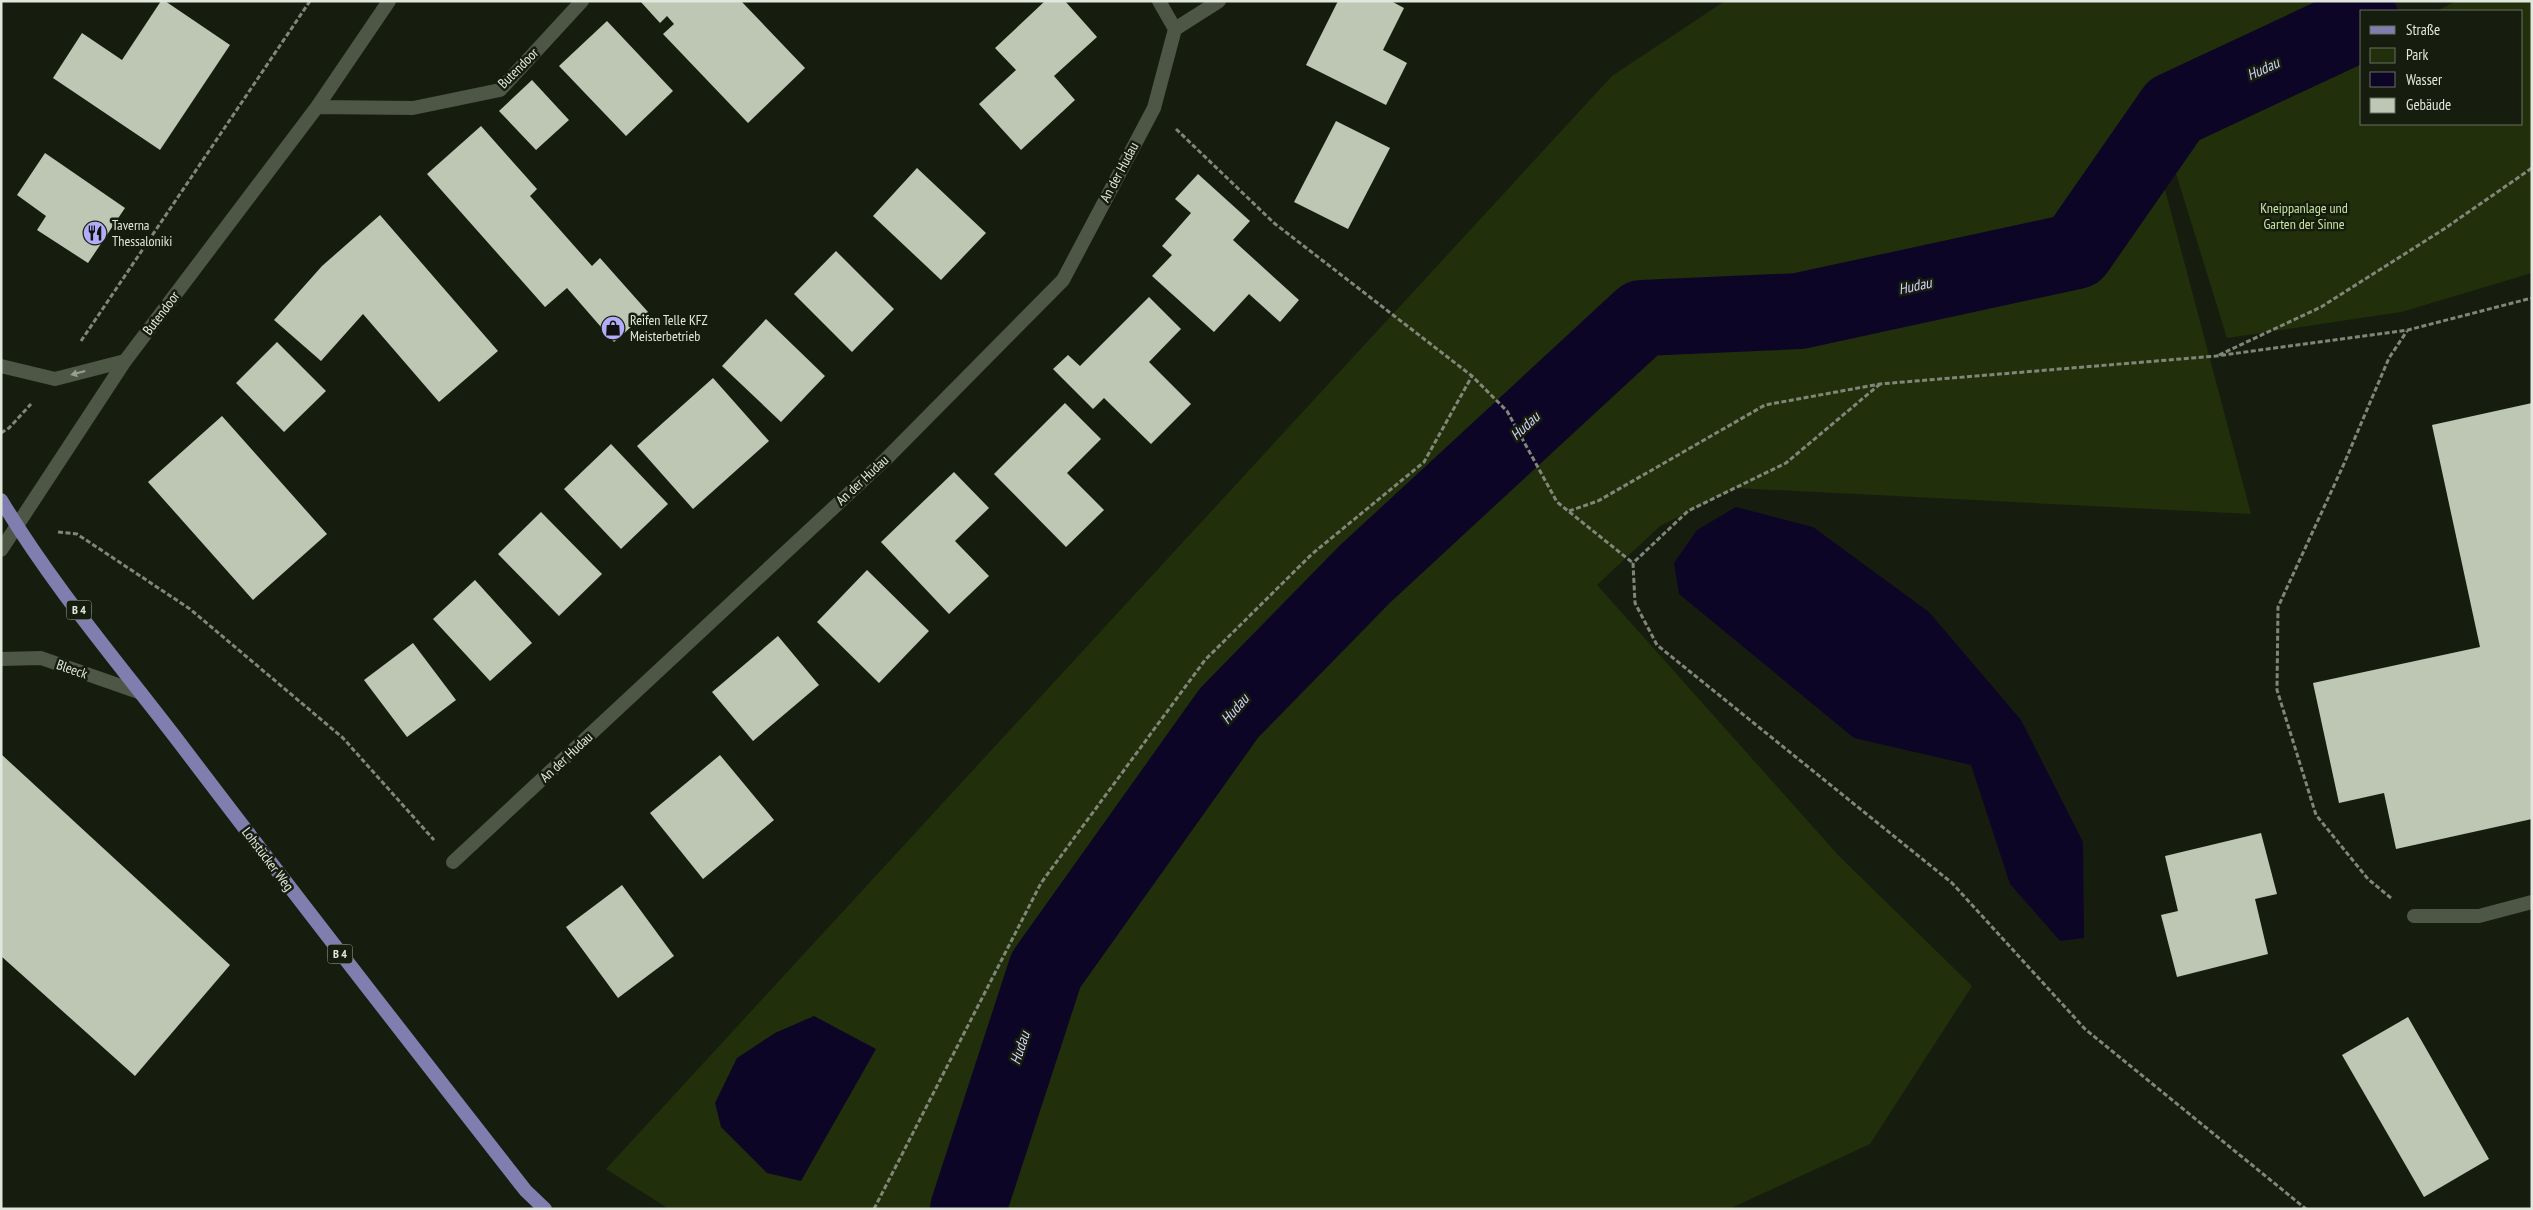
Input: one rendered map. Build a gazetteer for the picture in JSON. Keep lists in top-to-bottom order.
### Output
{
  "streets": {
    "main road": ["B 4", "Lohstücker Weg"],
    "street": ["Butendoor", "An der Hudau", "Bleeck"]
  },
  "crossings": [
    ["Butendoor", "Lohstücker Weg"],
    ["Bleeck", "Lohstücker Weg"]
  ],
  "water": ["Hudau"],
  "parks": ["Kneippanlage und Garten der Sinne"],
  "places": {
    "restaurant": ["Taverna Thessaloniki"],
    "shop": ["Reifen Telle KFZ Meisterbetrieb"]
  },
  "legend": [
    "Straße",
    "Park",
    "Wasser",
    "Gebäude"
  ]
}
